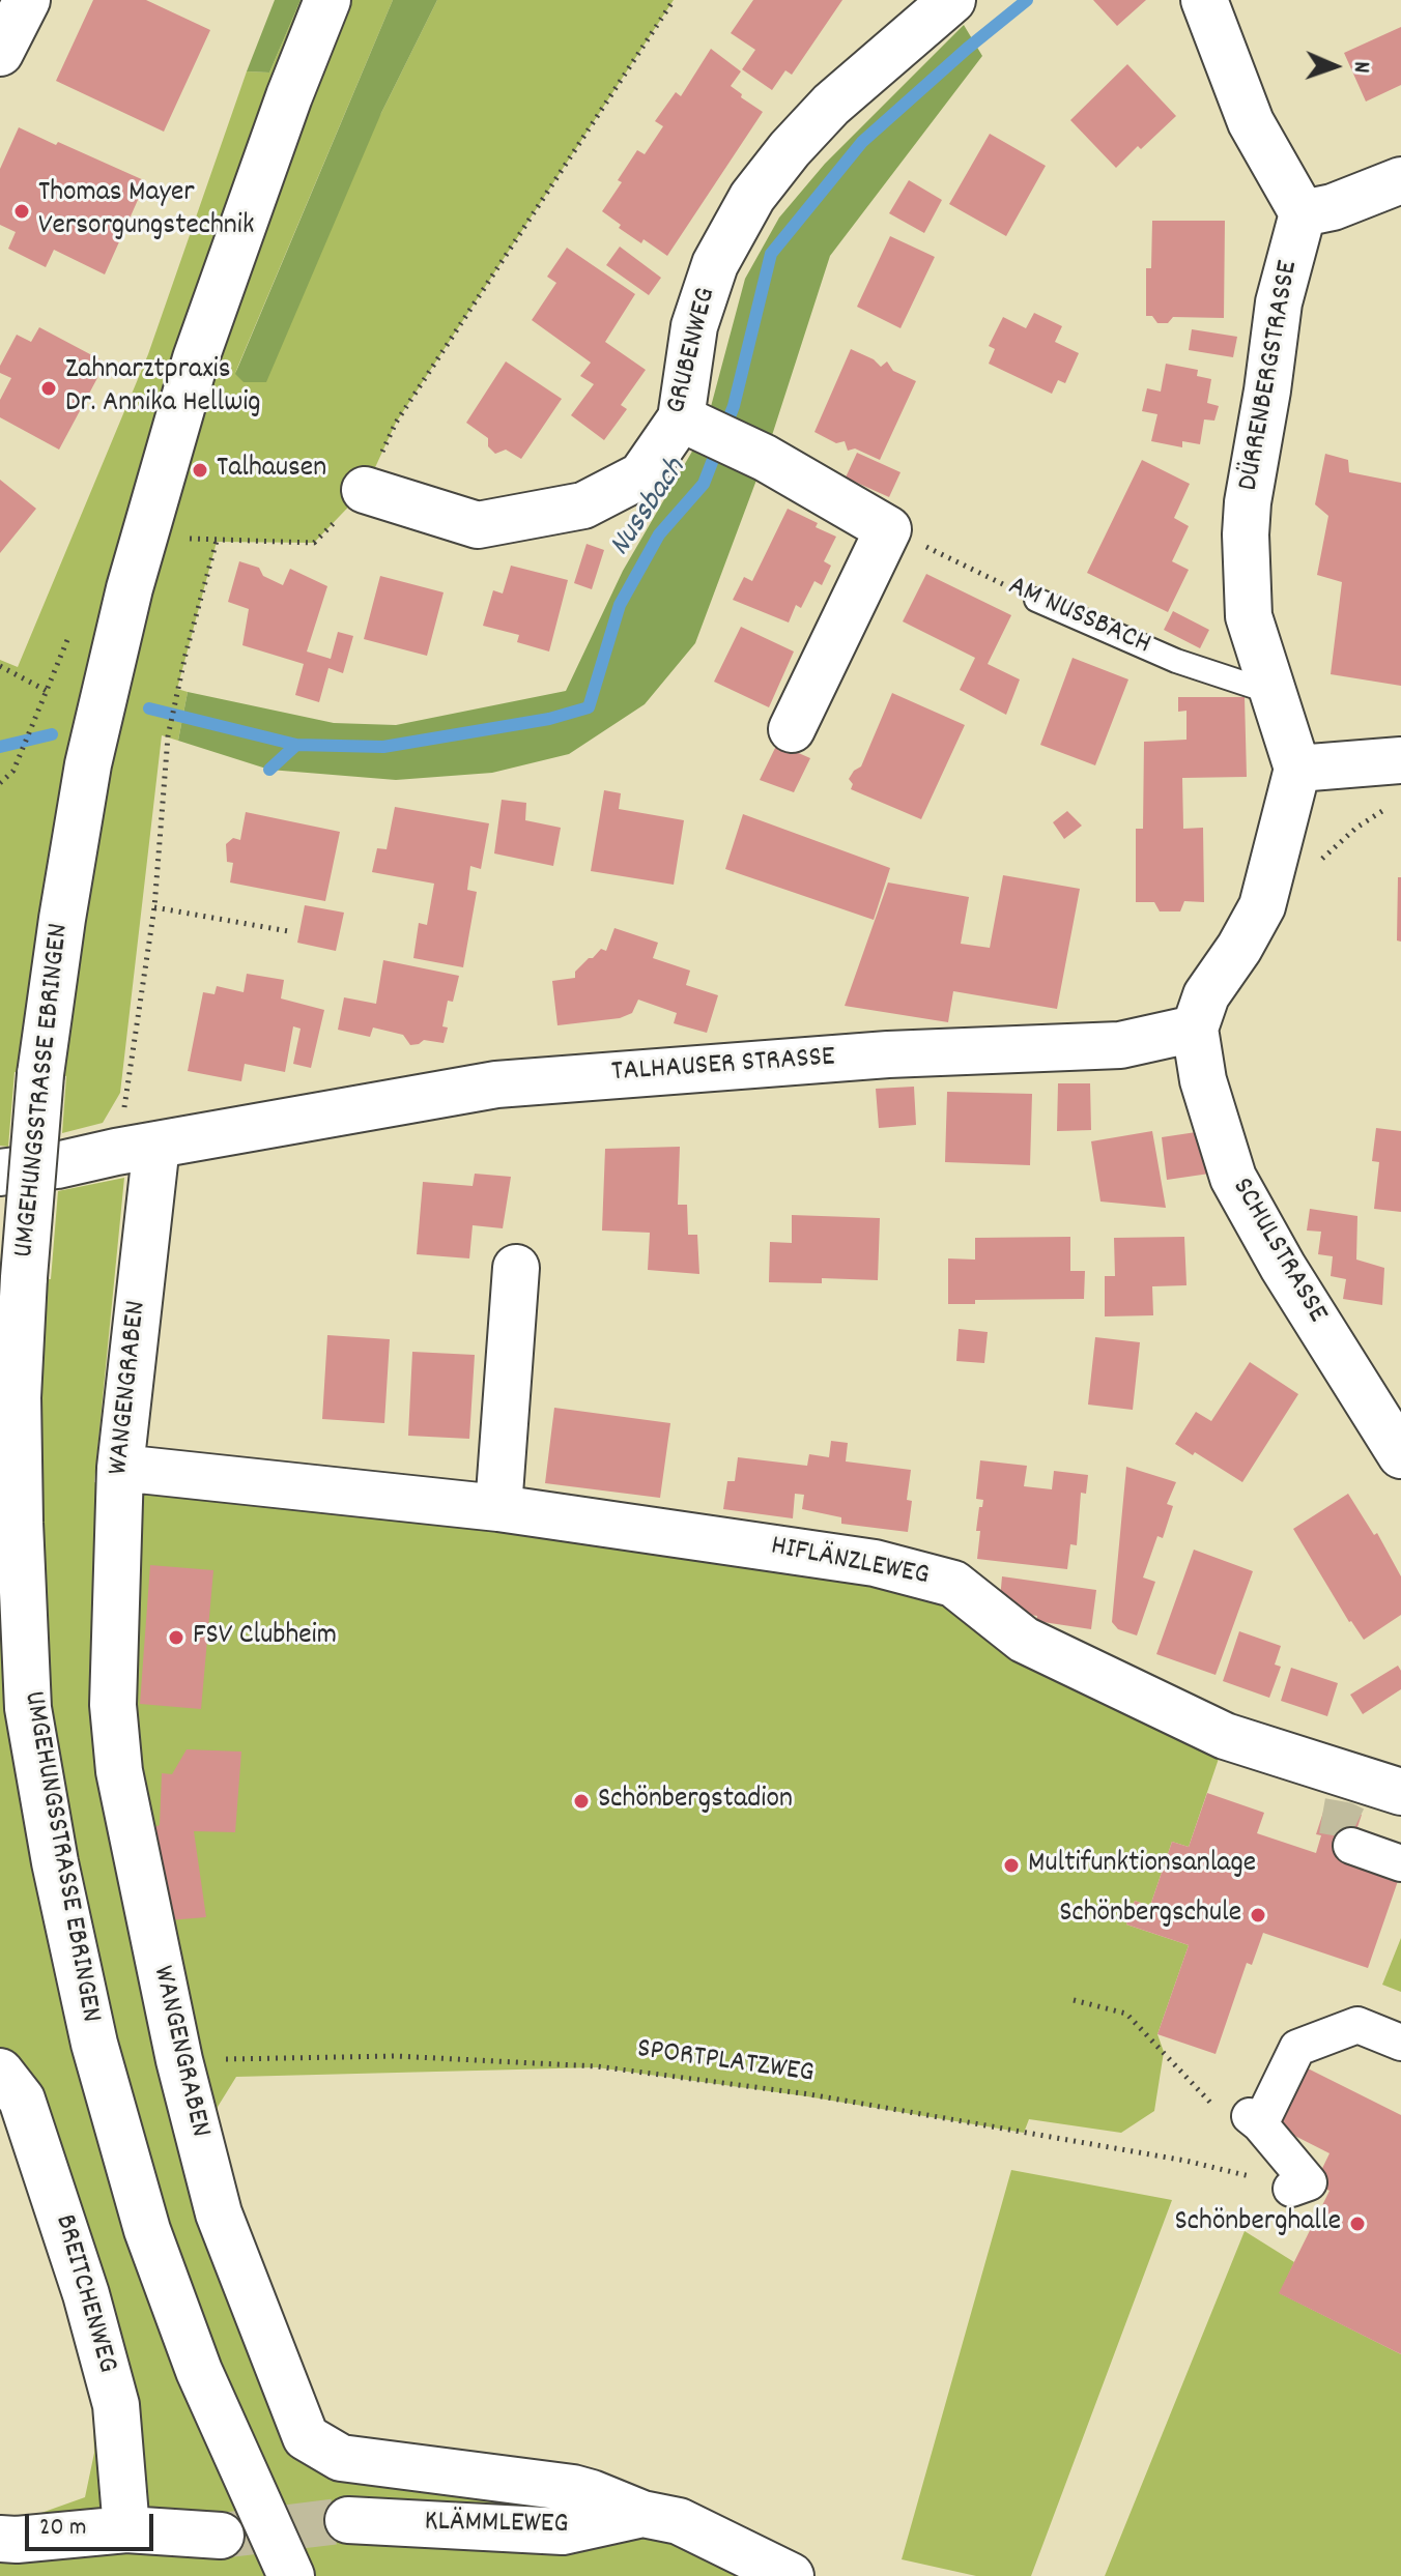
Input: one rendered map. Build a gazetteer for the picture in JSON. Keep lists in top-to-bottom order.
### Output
{
  "streets": {
    "street": [
      "GRUBENWEG",
      "DÜRRENBERGSTRASSE",
      "TALHAUSER STRASSE",
      "UMGEHUNGSSTRASSE EBRINGEN",
      "SCHULSTRASSE",
      "WANGENGRABEN",
      "HIFLÄNZLEWEG",
      "BREITCHENWEG",
      "KLÄMMLEWEG"
    ],
    "lane": ["AM NUSSBACH"],
    "path": ["SPORTPLATZWEG"]
  },
  "crossings": [
    ["DÜRRENBERGSTRASSE", "AM NUSSBACH"],
    ["TALHAUSER STRASSE", "SCHULSTRASSE"],
    ["TALHAUSER STRASSE", "WANGENGRABEN"],
    ["WANGENGRABEN", "HIFLÄNZLEWEG"],
    ["WANGENGRABEN", "SPORTPLATZWEG"],
    ["WANGENGRABEN", "KLÄMMLEWEG"]
  ],
  "water": ["Nussbach"],
  "places": [
    "Thomas Mayer Versorgungstechnik",
    "Zahnarztpraxis Dr. Annika Hellwig",
    "Talhausen",
    "FSV Clubheim",
    "Schönbergstadion",
    "Multifunktionsanlage",
    "Schönbergschule",
    "Schönberghalle"
  ],
  "scale_bar": "20 m",
  "north": "right"
}
